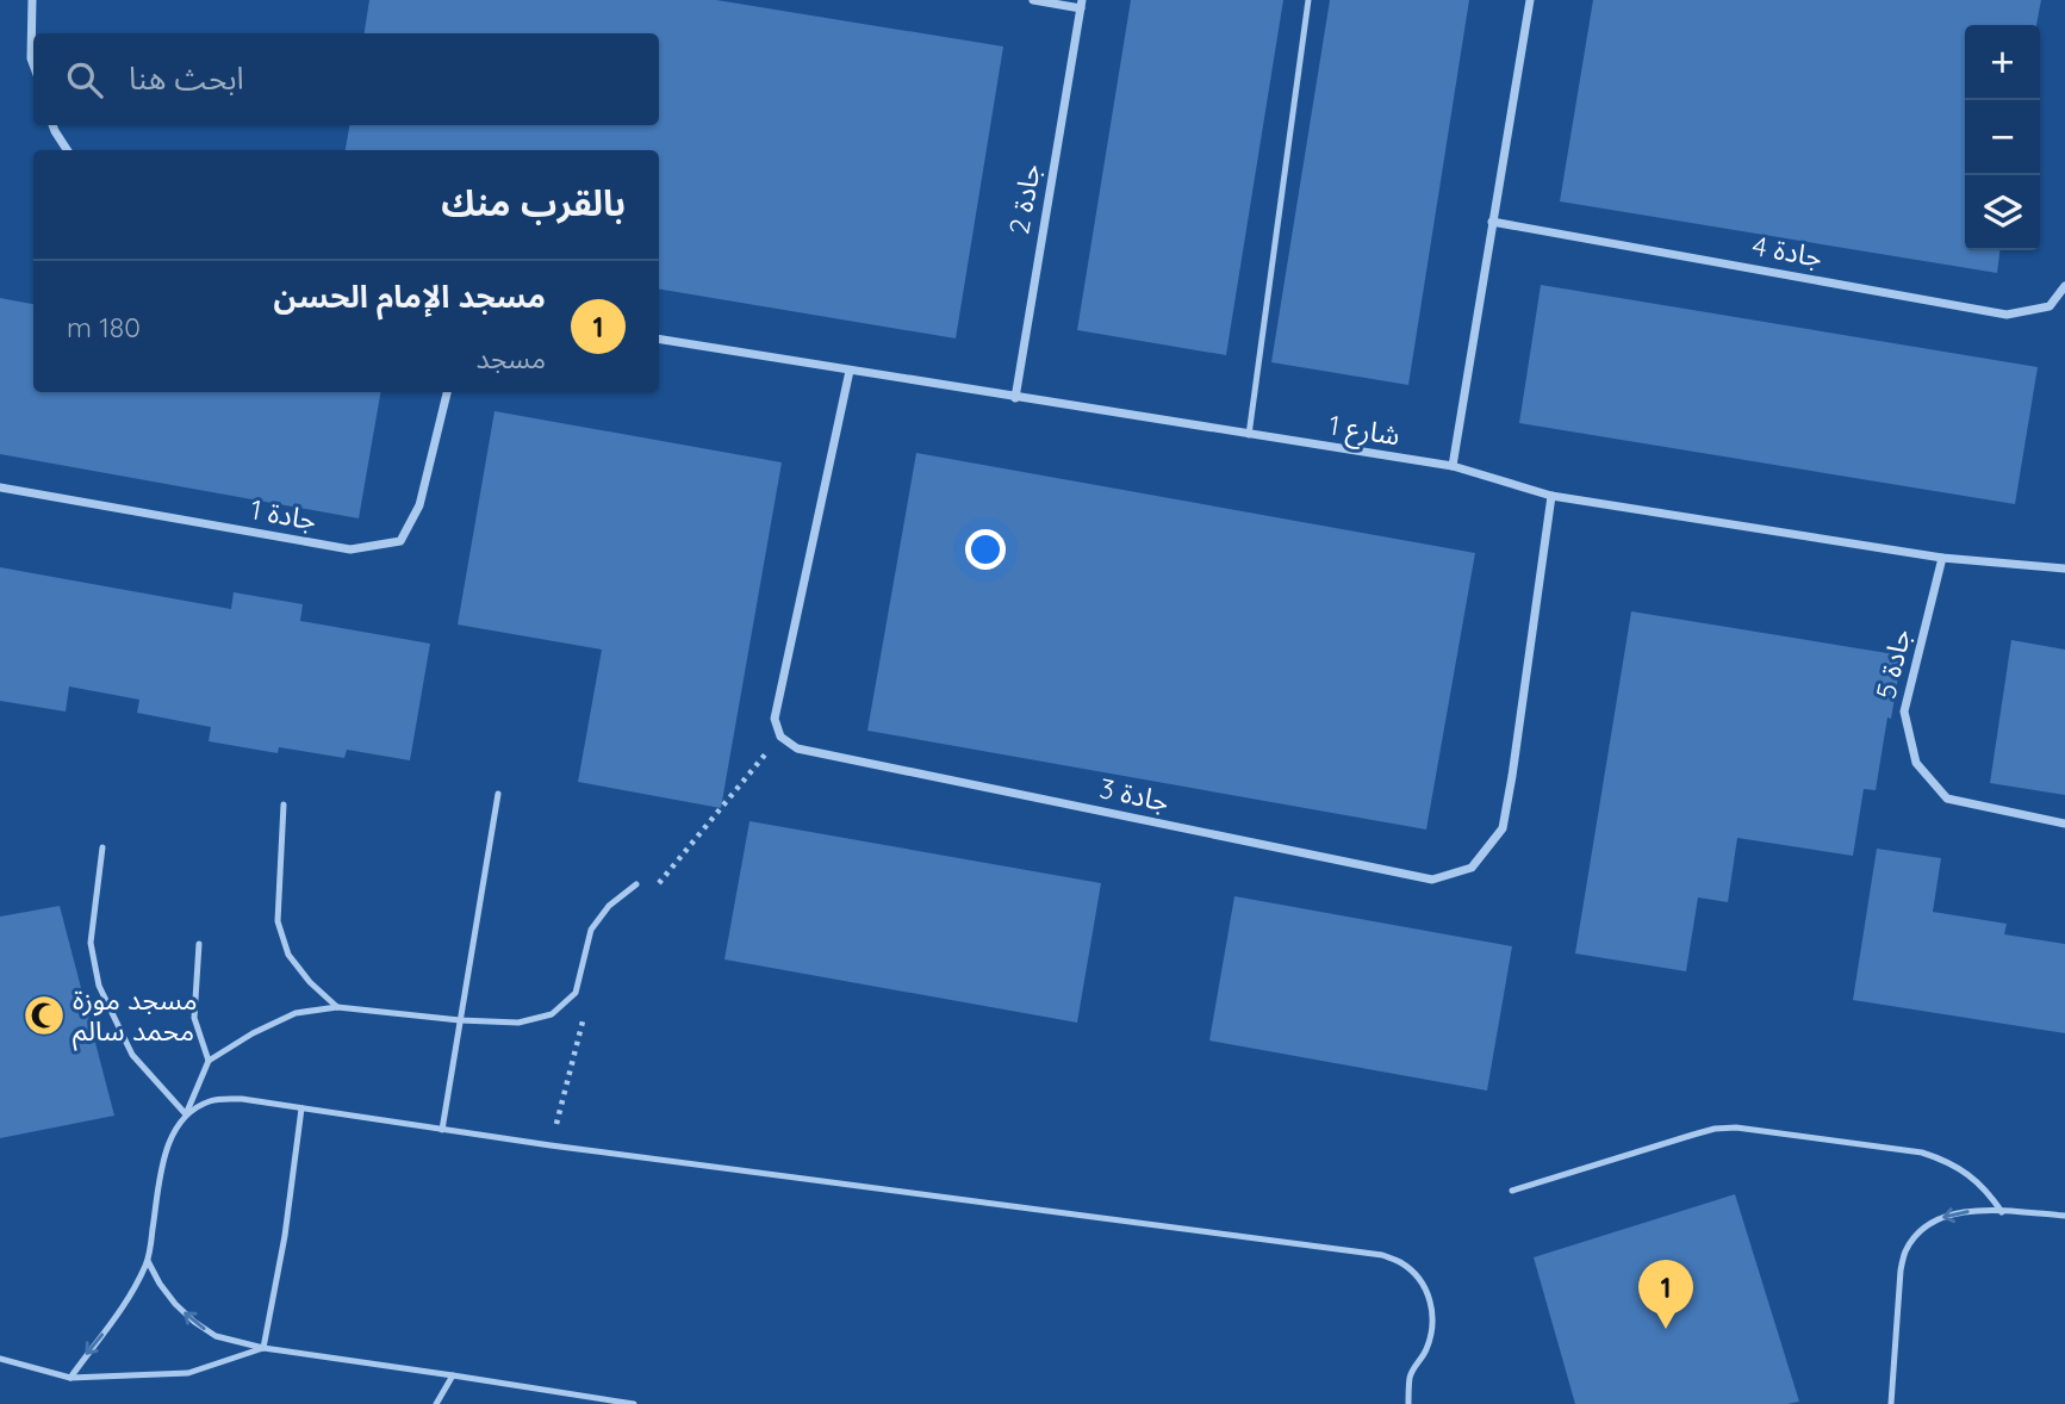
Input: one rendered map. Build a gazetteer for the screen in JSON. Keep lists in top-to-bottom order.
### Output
{
  "streets": {
    "street": [
      "جادة 2",
      "جادة 4",
      "شارع 1",
      "جادة 1",
      "جادة 5",
      "جادة 3"
    ]
  },
  "crossings": [
    ["جادة 2", "شارع 1"],
    ["شارع 1", "جادة 5"],
    ["شارع 1", "جادة 3"]
  ],
  "places": {
    "mosque": ["مسجد موزة محمد سالم"]
  },
  "page": {
    "map_buttons": ["+", "−"],
    "search": "ابحث هنا",
    "heading": "بالقرب منك",
    "list": [
      {
        "mark": "1",
        "name": "مسجد الإمام الحسن",
        "note": "مسجد",
        "value": "180 m"
      }
    ],
    "pins": "1"
  }
}
